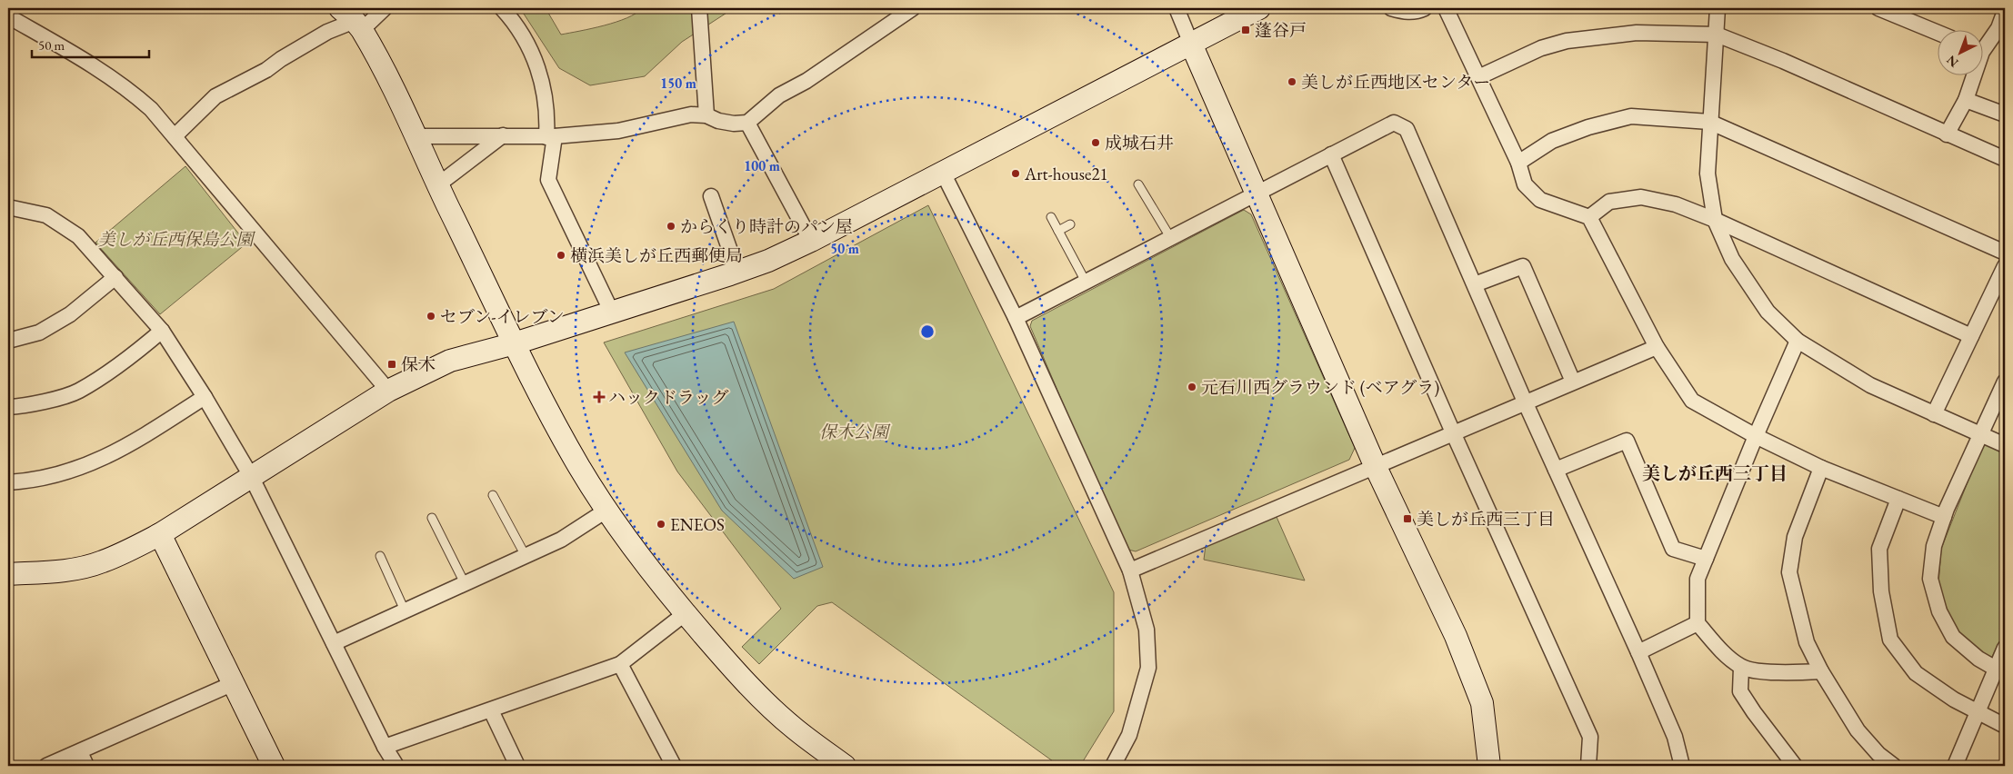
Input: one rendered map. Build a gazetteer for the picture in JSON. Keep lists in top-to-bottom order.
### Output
{
  "districts": ["美しが丘西三丁目"],
  "parks": ["美しが丘西保島公園", "保木公園"],
  "places": {
    "transit": ["蓬谷戸", "保木", "美しが丘西三丁目"],
    "other": [
      "美しが丘西地区センター",
      "成城石井",
      "Art-house21",
      "からくり時計のパン屋",
      "横浜美しが丘西郵便局",
      "セブン-イレブン",
      "元石川西グラウンド (ベアグラ)",
      "ENEOS"
    ],
    "health": ["ハックドラッグ"]
  },
  "scale_bar": "50 m",
  "north": "bottom left",
  "rings": ["150 m", "100 m", "50 m"]
}
